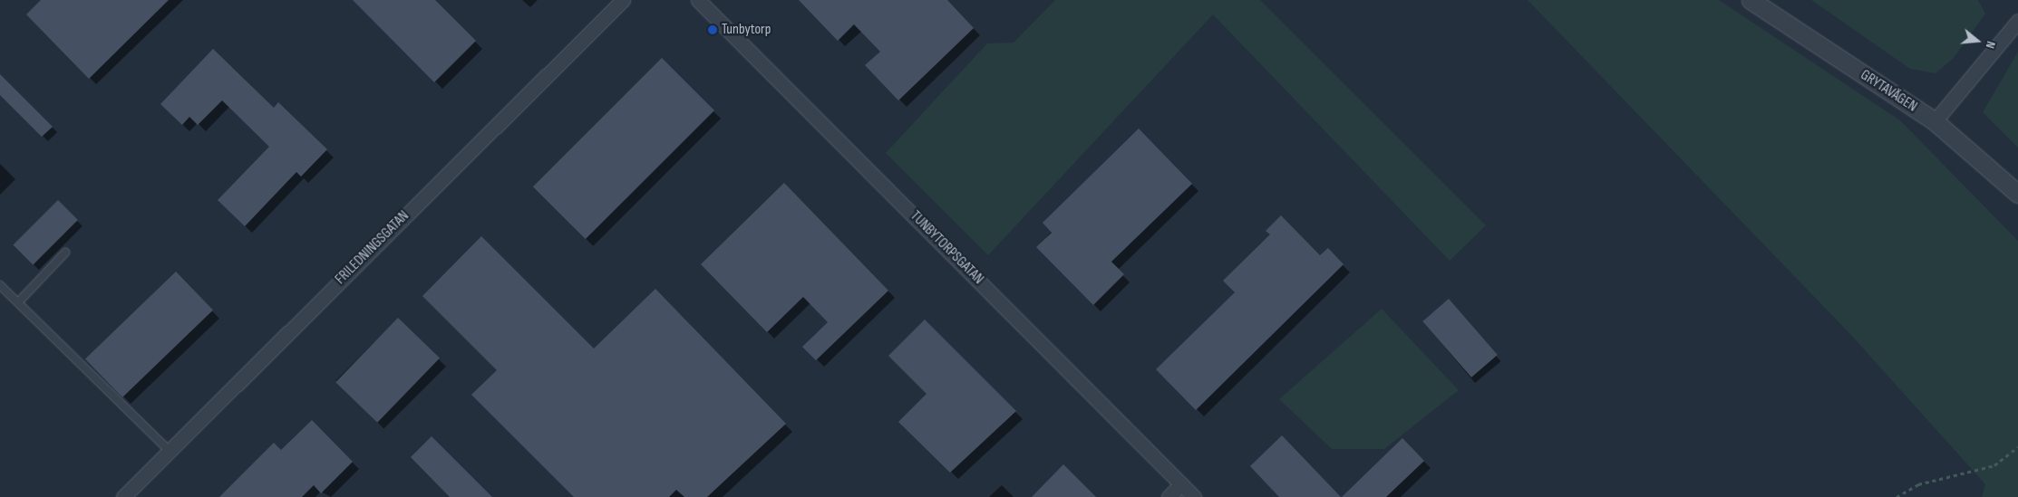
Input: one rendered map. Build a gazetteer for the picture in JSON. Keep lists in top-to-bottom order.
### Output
{
  "streets": {
    "street": ["GRYTAVÄGEN", "FRILEDNINGSGATAN", "TUNBYTORPSGATAN"]
  },
  "places": ["Tunbytorp"],
  "north": "right"
}
